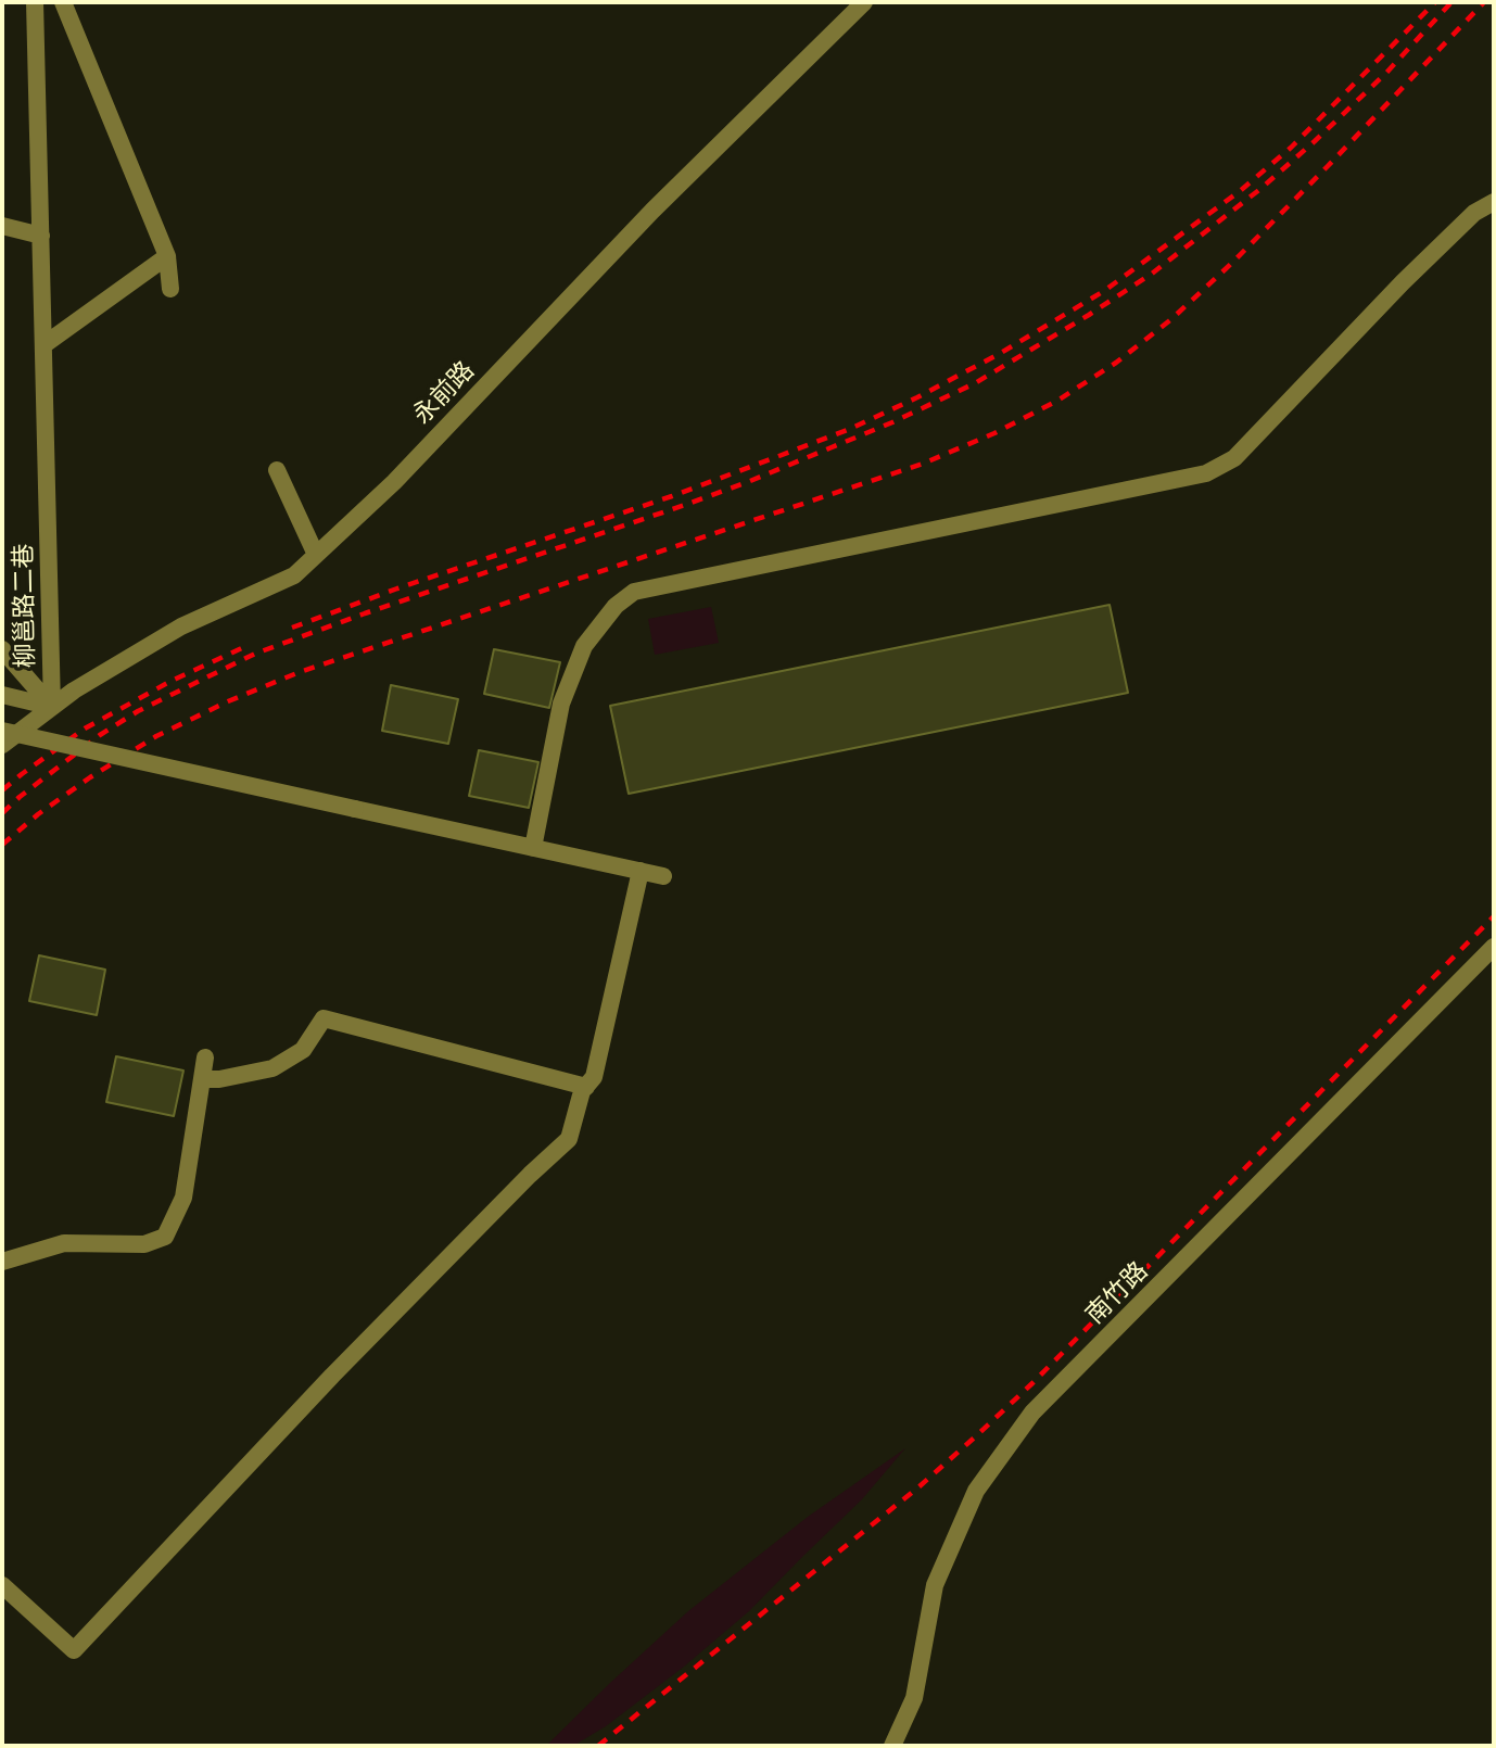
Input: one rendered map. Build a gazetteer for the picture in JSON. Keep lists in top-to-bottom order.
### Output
{
  "streets": {
    "street": ["永前路", "柳邕路二巷", "南竹路"]
  },
  "crossings": [
    ["永前路", "柳邕路二巷"]
  ]
}
